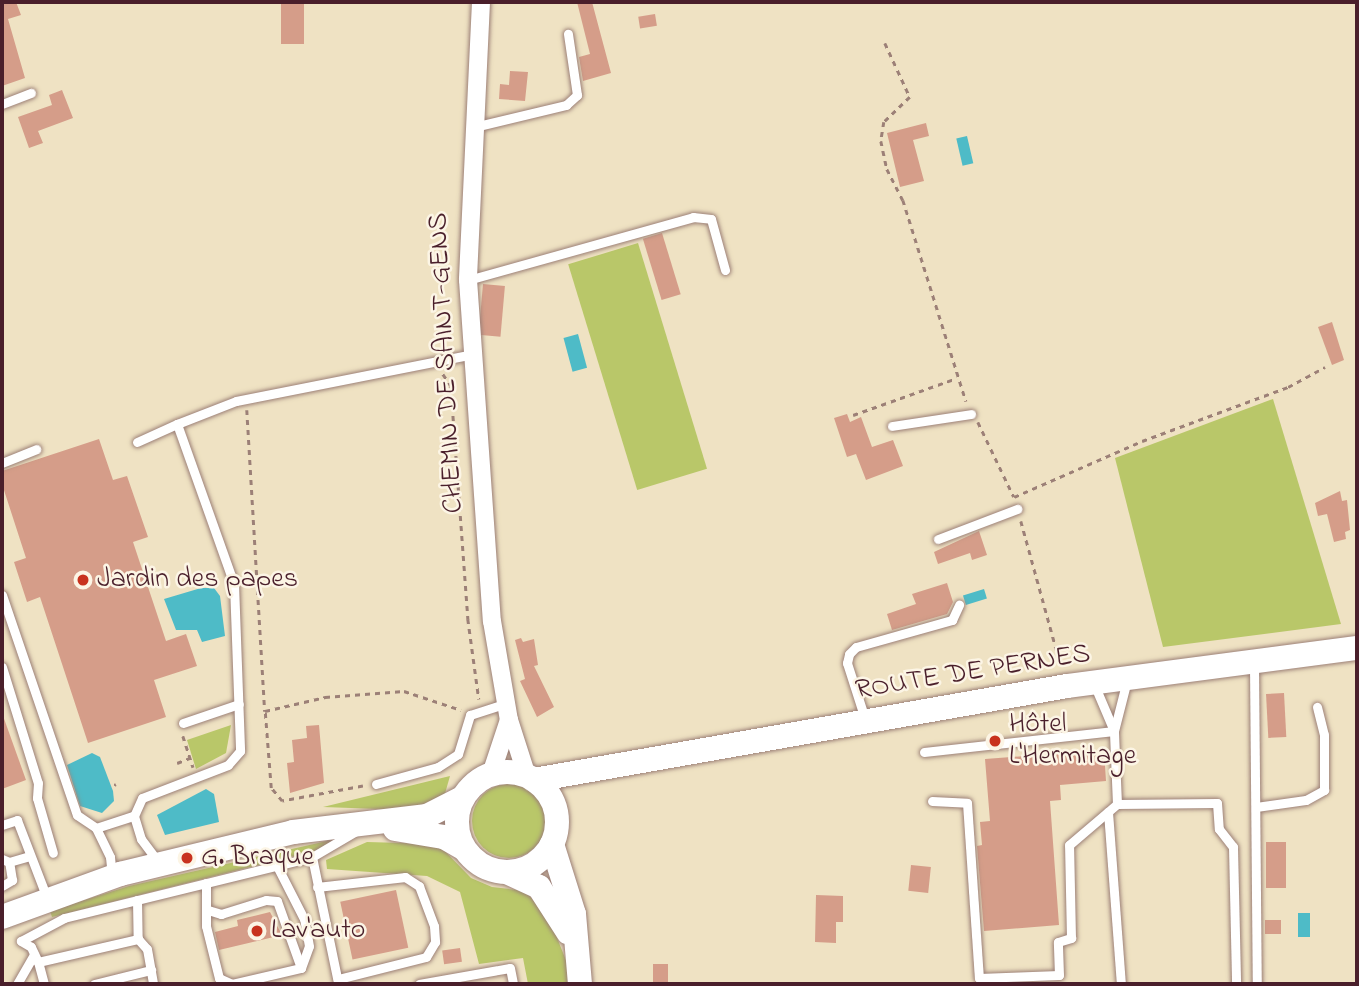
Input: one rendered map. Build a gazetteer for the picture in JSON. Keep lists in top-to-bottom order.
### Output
{
  "streets": {
    "main road": ["ROUTE DE PERNES"],
    "street": ["CHEMIN DE SAINT-GENS"]
  },
  "crossings": [
    ["CHEMIN DE SAINT-GENS", "ROUTE DE PERNES"]
  ],
  "places": [
    "Jardin des papes",
    "Hôtel L'Hermitage",
    "G. Braque",
    "Lav'auto"
  ]
}
